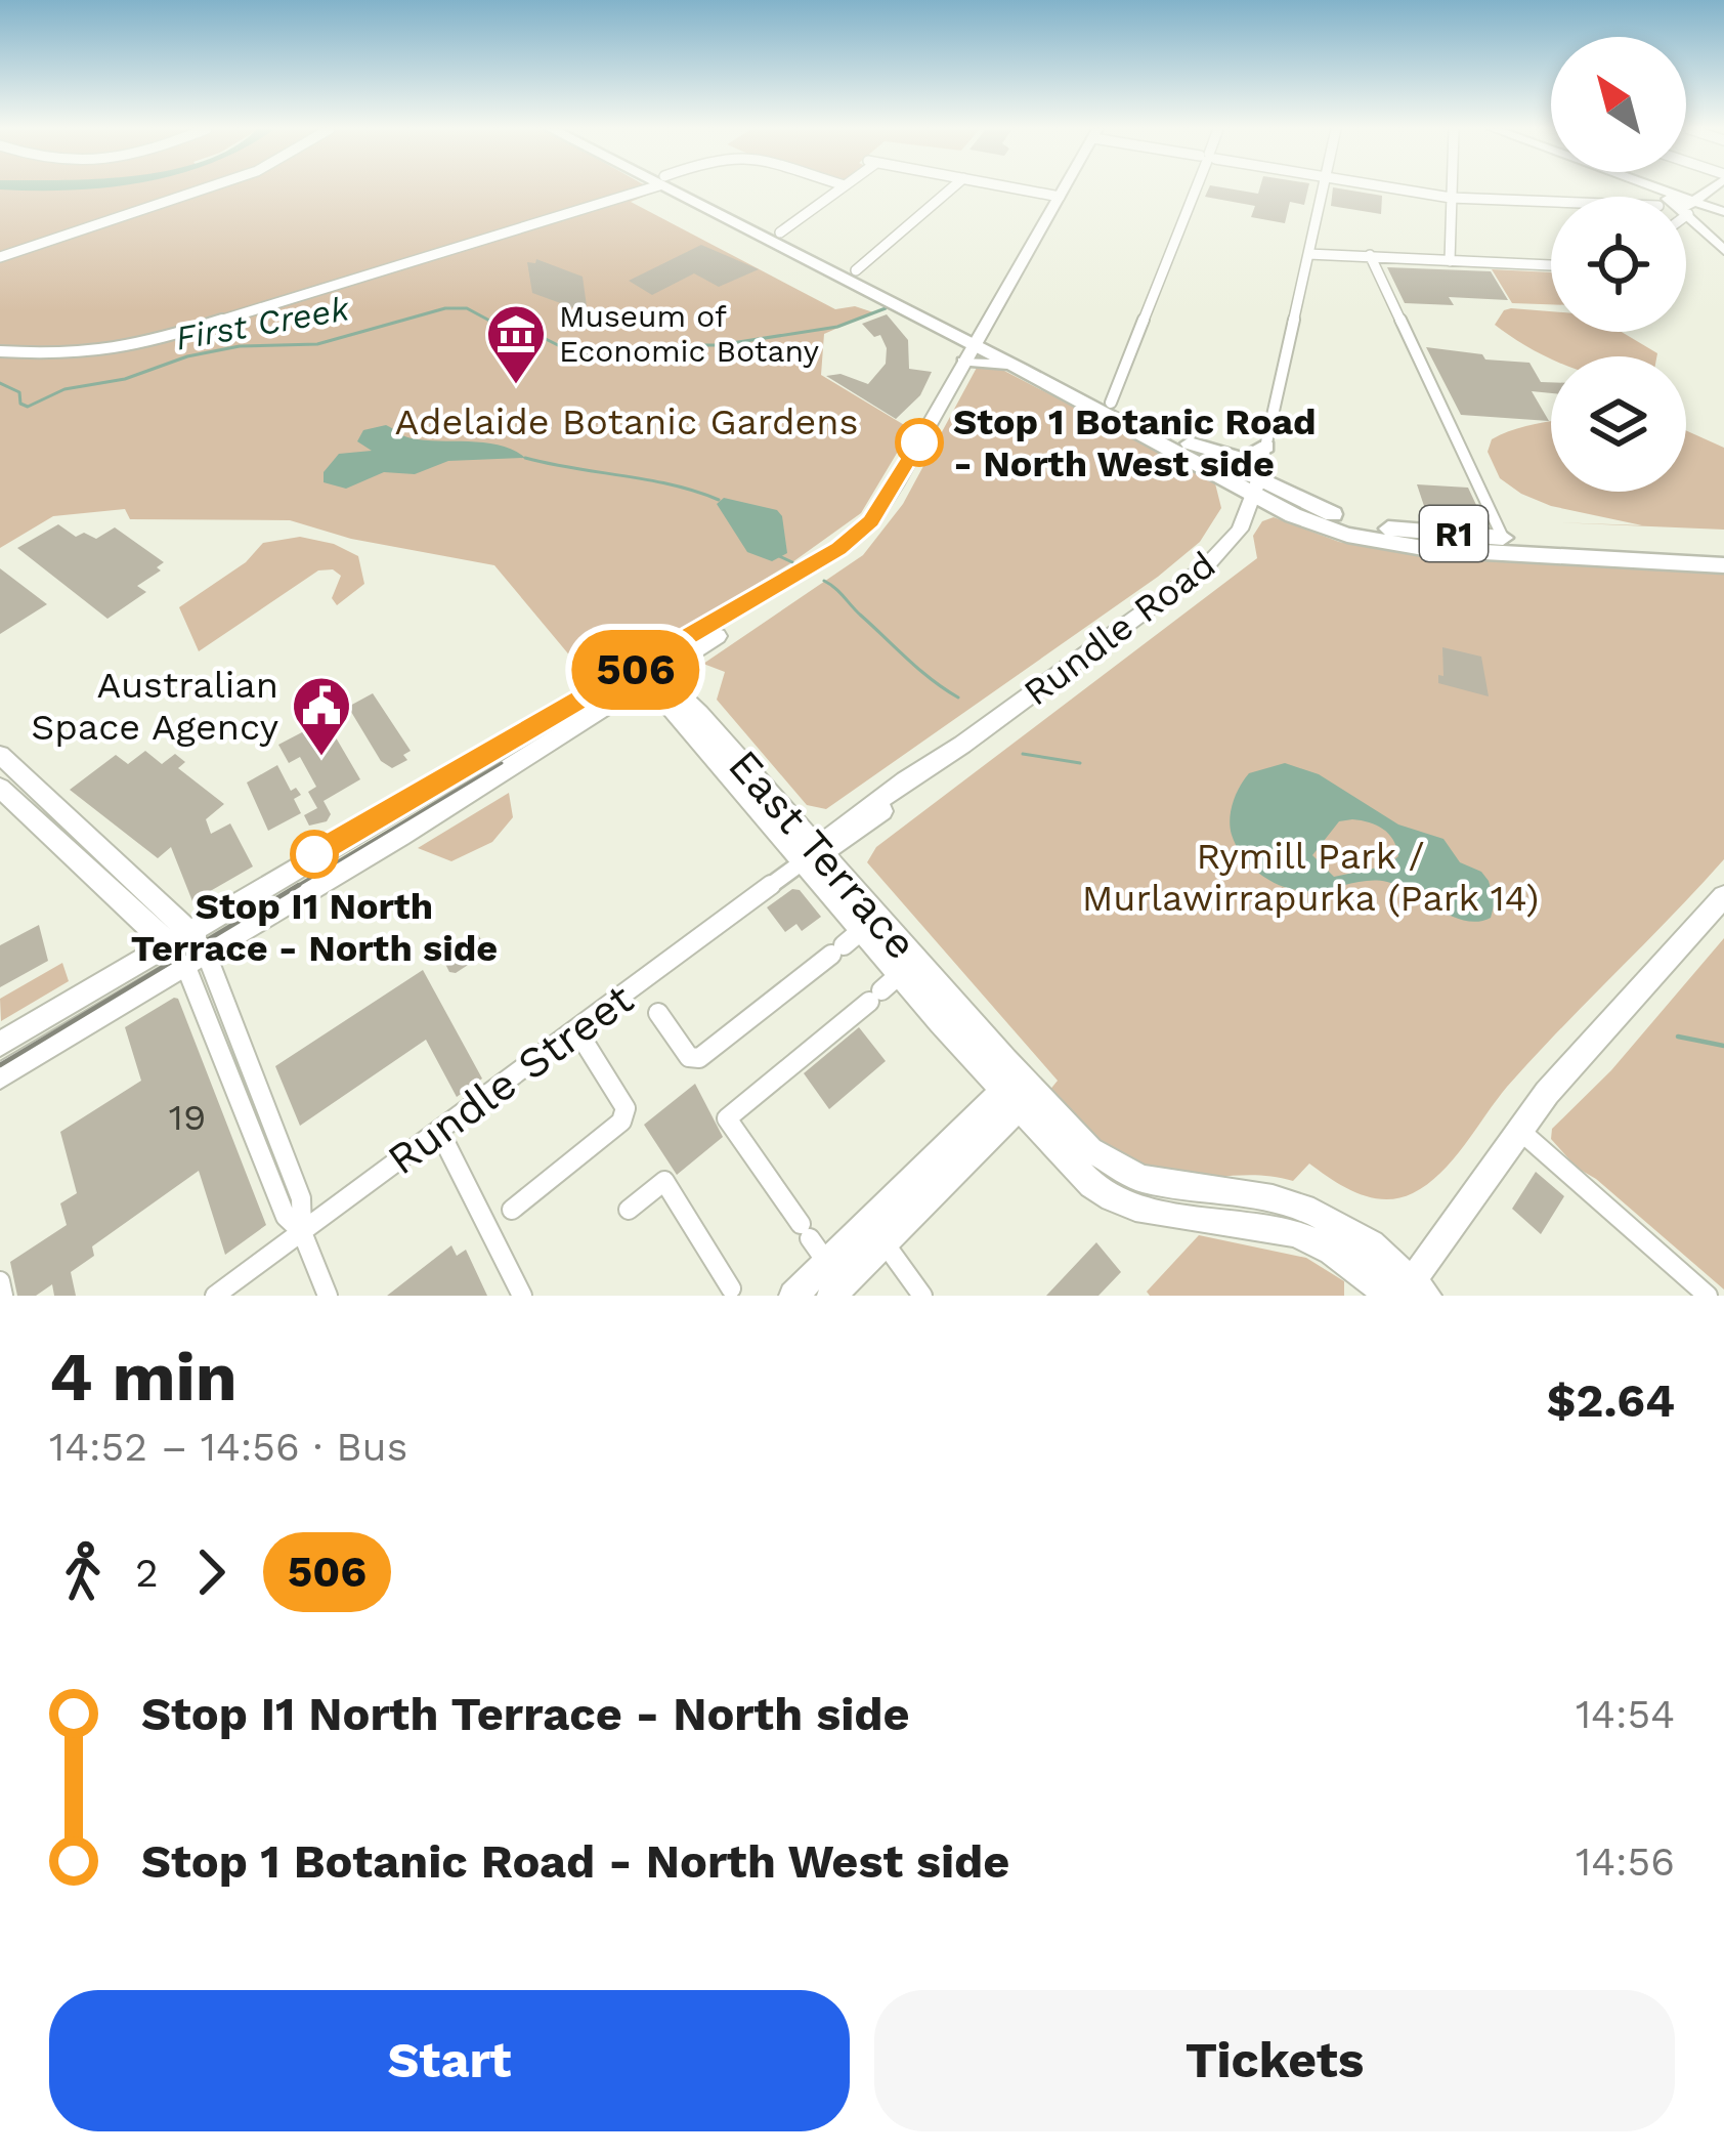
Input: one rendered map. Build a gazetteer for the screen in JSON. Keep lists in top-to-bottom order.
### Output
{
  "streets": {
    "highway": ["R1"],
    "main road": ["Rundle Road", "East Terrace"],
    "street": ["Rundle Street"]
  },
  "crossings": [
    ["R1", "Rundle Road"],
    ["Rundle Road", "East Terrace"],
    ["Rundle Road", "Rundle Street"],
    ["East Terrace", "Rundle Street"]
  ],
  "water": ["First Creek"],
  "parks": ["Adelaide Botanic Gardens", "Rymill Park / Murlawirrapurka (Park 14)"],
  "places": {
    "museum": ["Museum of Economic Botany"],
    "other": ["Stop 1 Botanic Road - North West side", "Stop I1 North Terrace - North side"],
    "public building": ["Australian Space Agency"]
  },
  "lines": ["bus line 506"],
  "house_numbers": ["19"],
  "north": "top left",
  "page": {
    "on_map": "506",
    "heading": ["4 min", "14:52 – 14:56 · Bus", "$2.64"],
    "legs": ["2", "506"],
    "list": [
      {
        "name": "Stop I1 North Terrace - North side",
        "value": "14:54"
      },
      {
        "name": "Stop 1 Botanic Road - North West side",
        "value": "14:56"
      }
    ],
    "buttons": ["Start", "Tickets"]
  }
}
